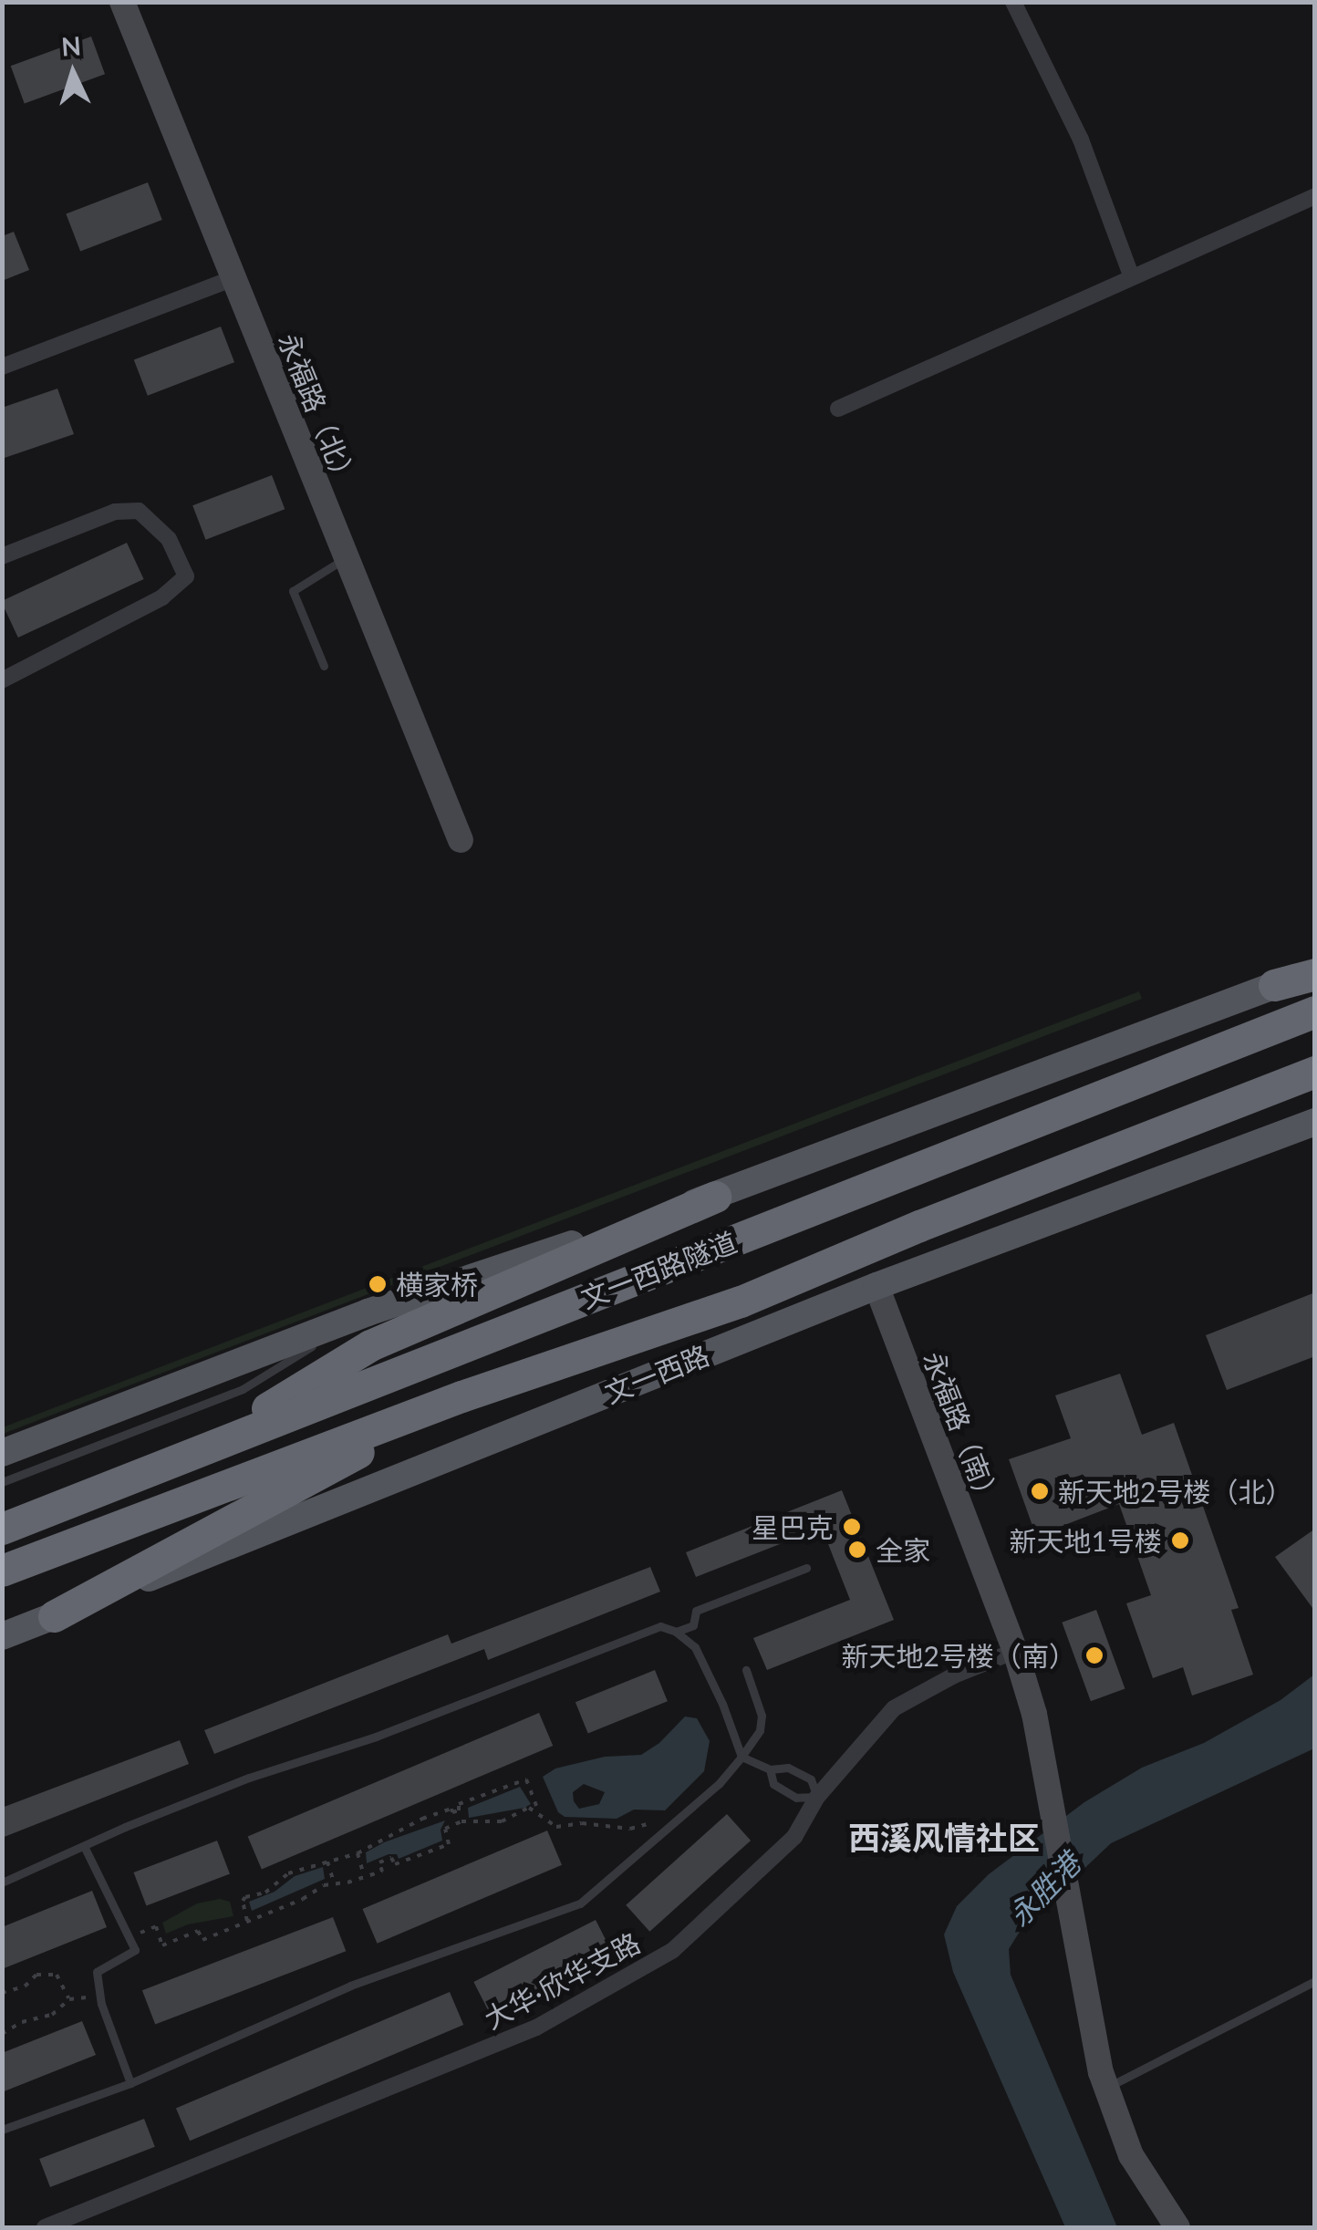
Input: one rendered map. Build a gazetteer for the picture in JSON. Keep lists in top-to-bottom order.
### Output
{
  "streets": {
    "highway": ["文一西路隧道"],
    "main road": ["文一西路"],
    "street": ["永福路（北）", "永福路（南）", "大华·欣华支路"]
  },
  "crossings": [
    ["文一西路", "永福路（南）"],
    ["永福路（南）", "大华·欣华支路"]
  ],
  "districts": ["西溪风情社区"],
  "water": ["永胜港"],
  "places": [
    "横家桥",
    "新天地2号楼（北）",
    "星巴克",
    "新天地1号楼",
    "全家",
    "新天地2号楼（南）"
  ],
  "north": "top"
}
